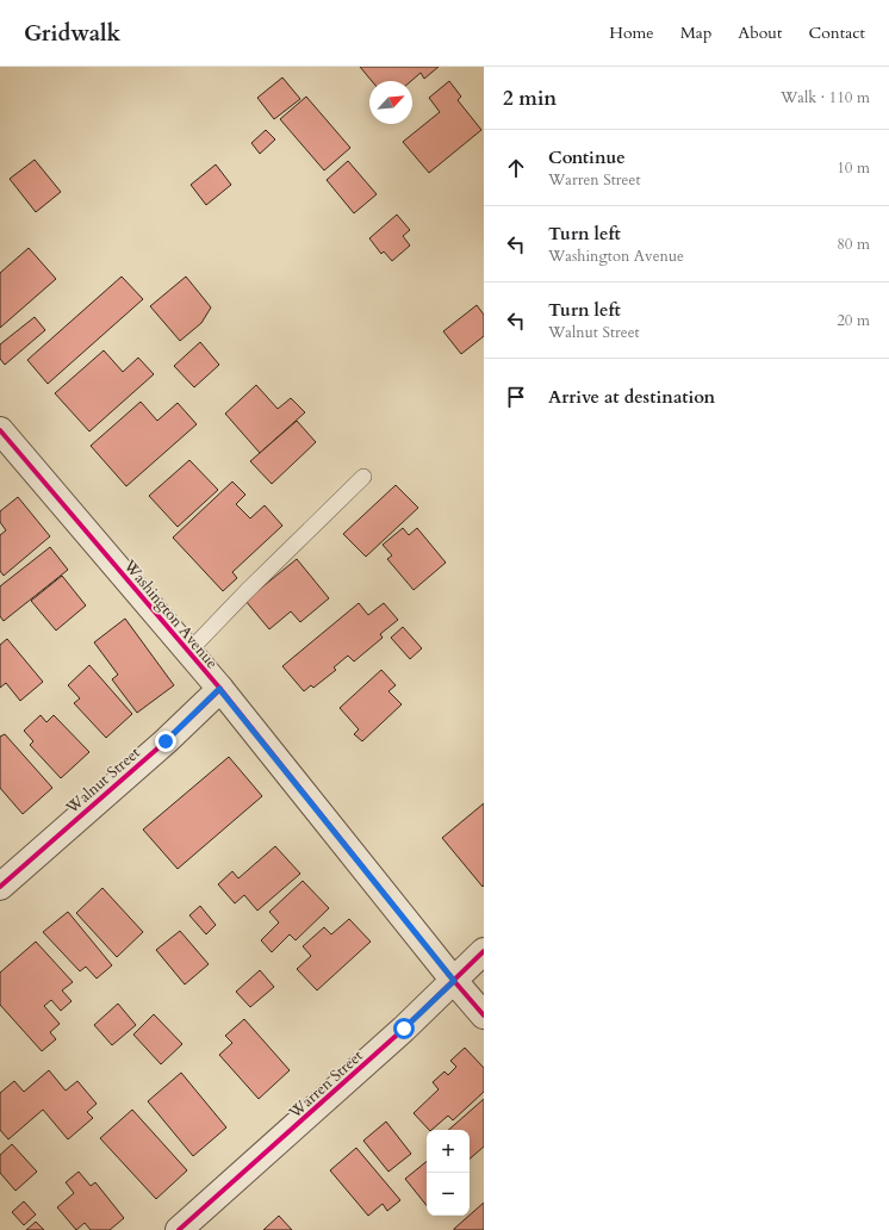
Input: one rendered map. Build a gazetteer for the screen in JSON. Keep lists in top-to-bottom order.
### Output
{
  "streets": {
    "street": ["Washington Avenue", "Walnut Street", "Warren Street"]
  },
  "crossings": [
    ["Washington Avenue", "Walnut Street"],
    ["Washington Avenue", "Warren Street"]
  ],
  "north": "top right",
  "page": {
    "header": "Gridwalk",
    "nav": [
      "Home",
      "Map",
      "About",
      "Contact"
    ],
    "heading": ["2 min", "Walk · 110 m"],
    "list": [
      ["Continue", "Warren Street", "10 m"],
      ["Turn left", "Washington Avenue", "80 m"],
      ["Turn left", "Walnut Street", "20 m"],
      "Arrive at destination"
    ],
    "map_buttons": ["+", "−"]
  }
}
